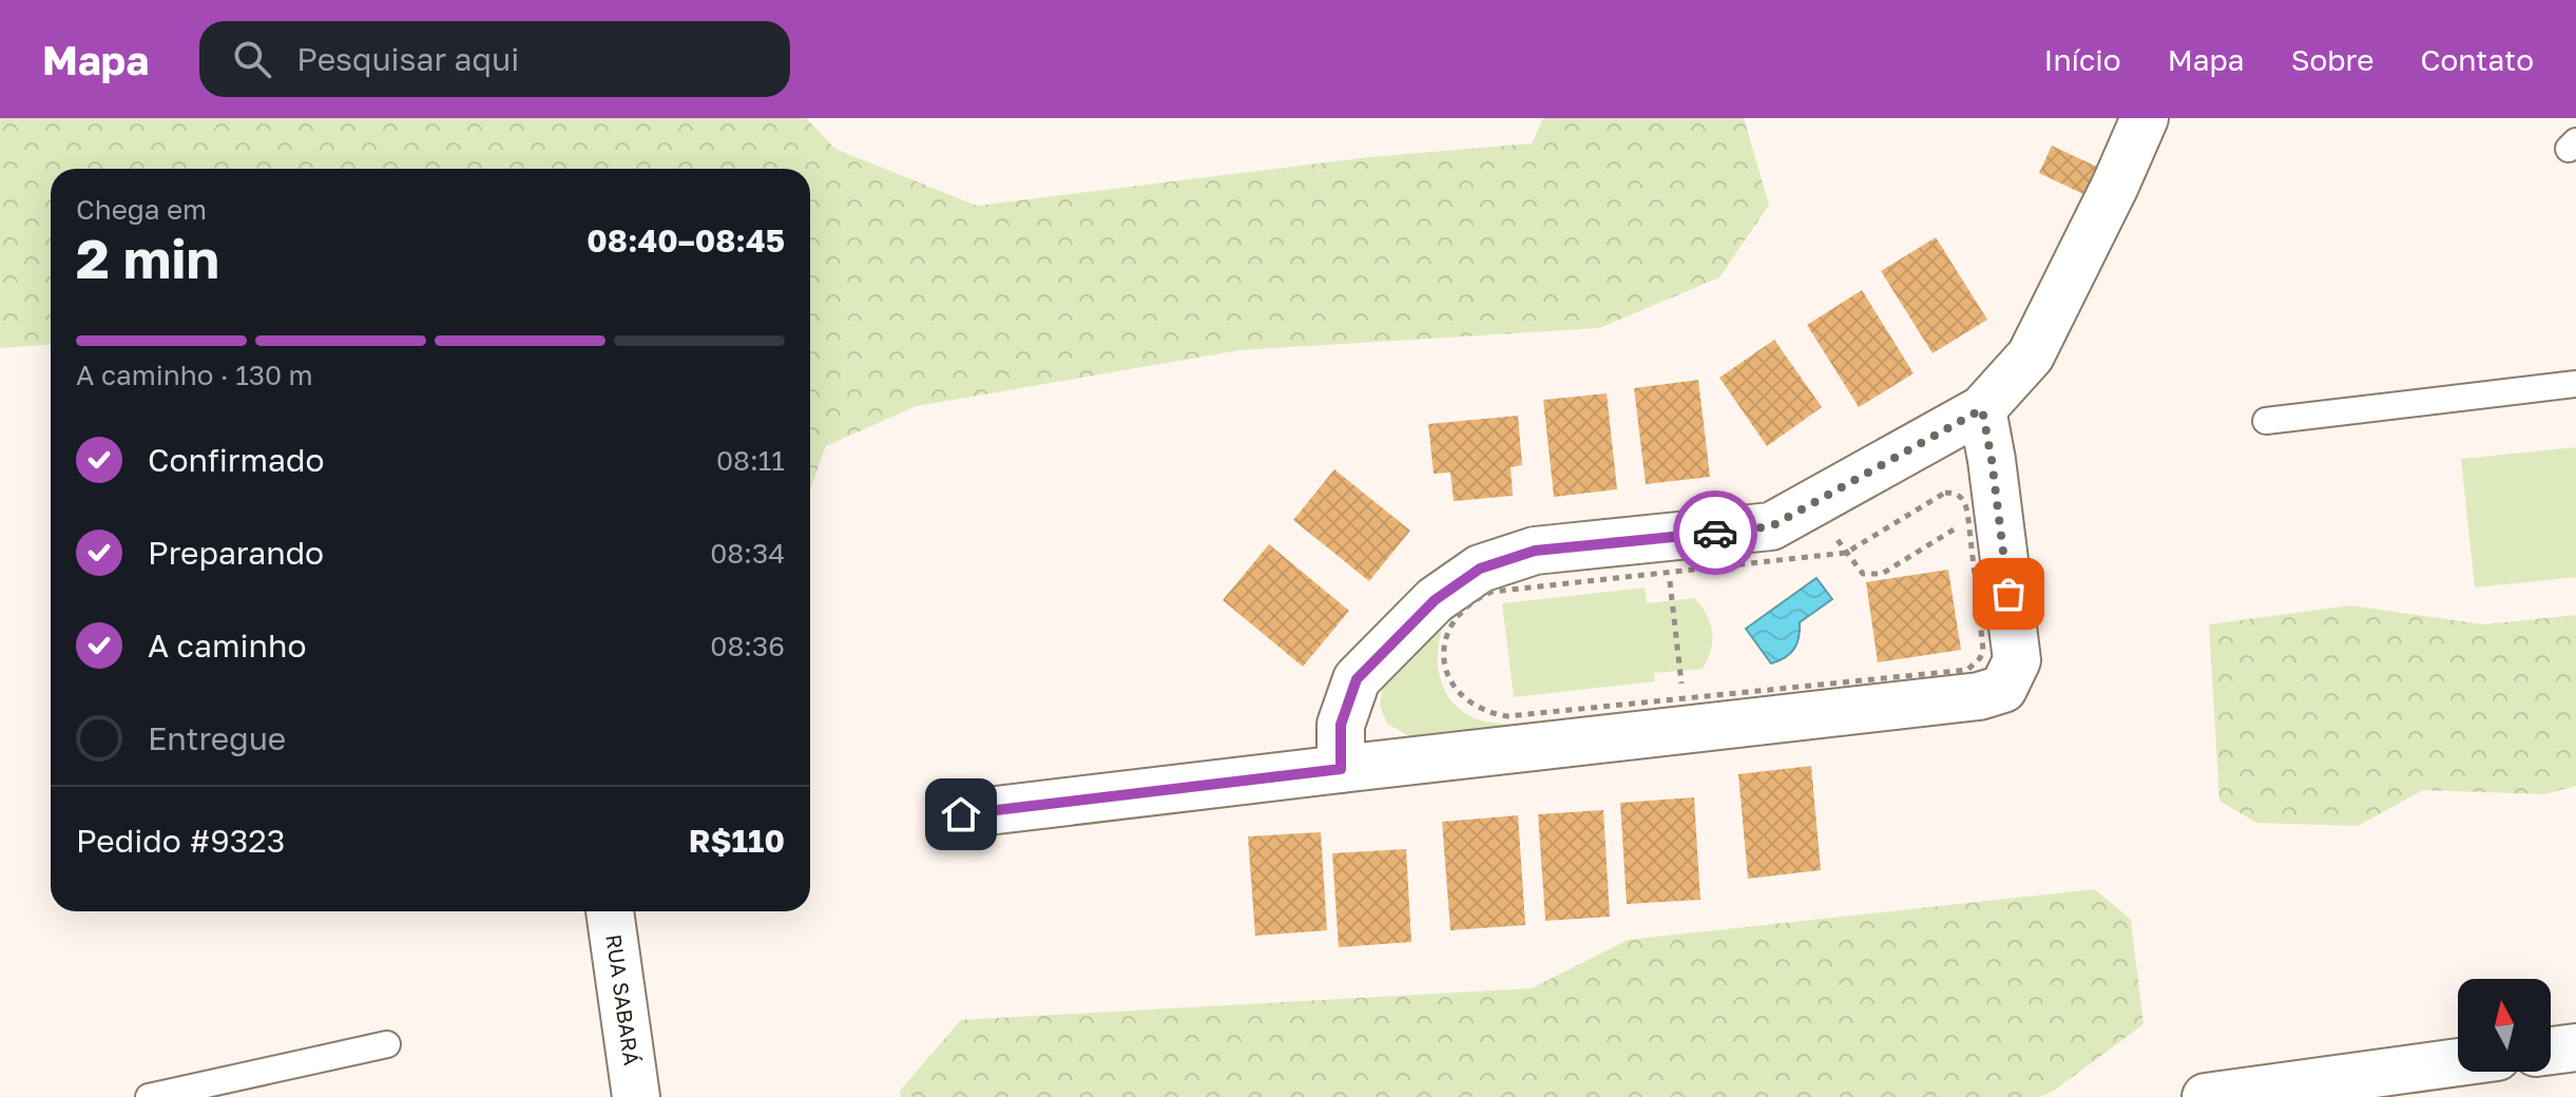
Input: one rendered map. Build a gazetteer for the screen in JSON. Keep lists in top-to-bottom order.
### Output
{
  "streets": {
    "street": ["RUA SABARÁ"]
  },
  "north": "top",
  "page": {
    "header": "Mapa",
    "search": "Pesquisar aqui",
    "nav": [
      "Início",
      "Mapa",
      "Sobre",
      "Contato"
    ],
    "heading": ["2 min", "Chega em", "08:40–08:45"],
    "panel": ["Pedido #9323", "R$110"],
    "bar": "A caminho · 130 m",
    "list": [
      ["Confirmado", "08:11"],
      ["Preparando", "08:34"],
      ["A caminho", "08:36"],
      "Entregue"
    ]
  }
}
